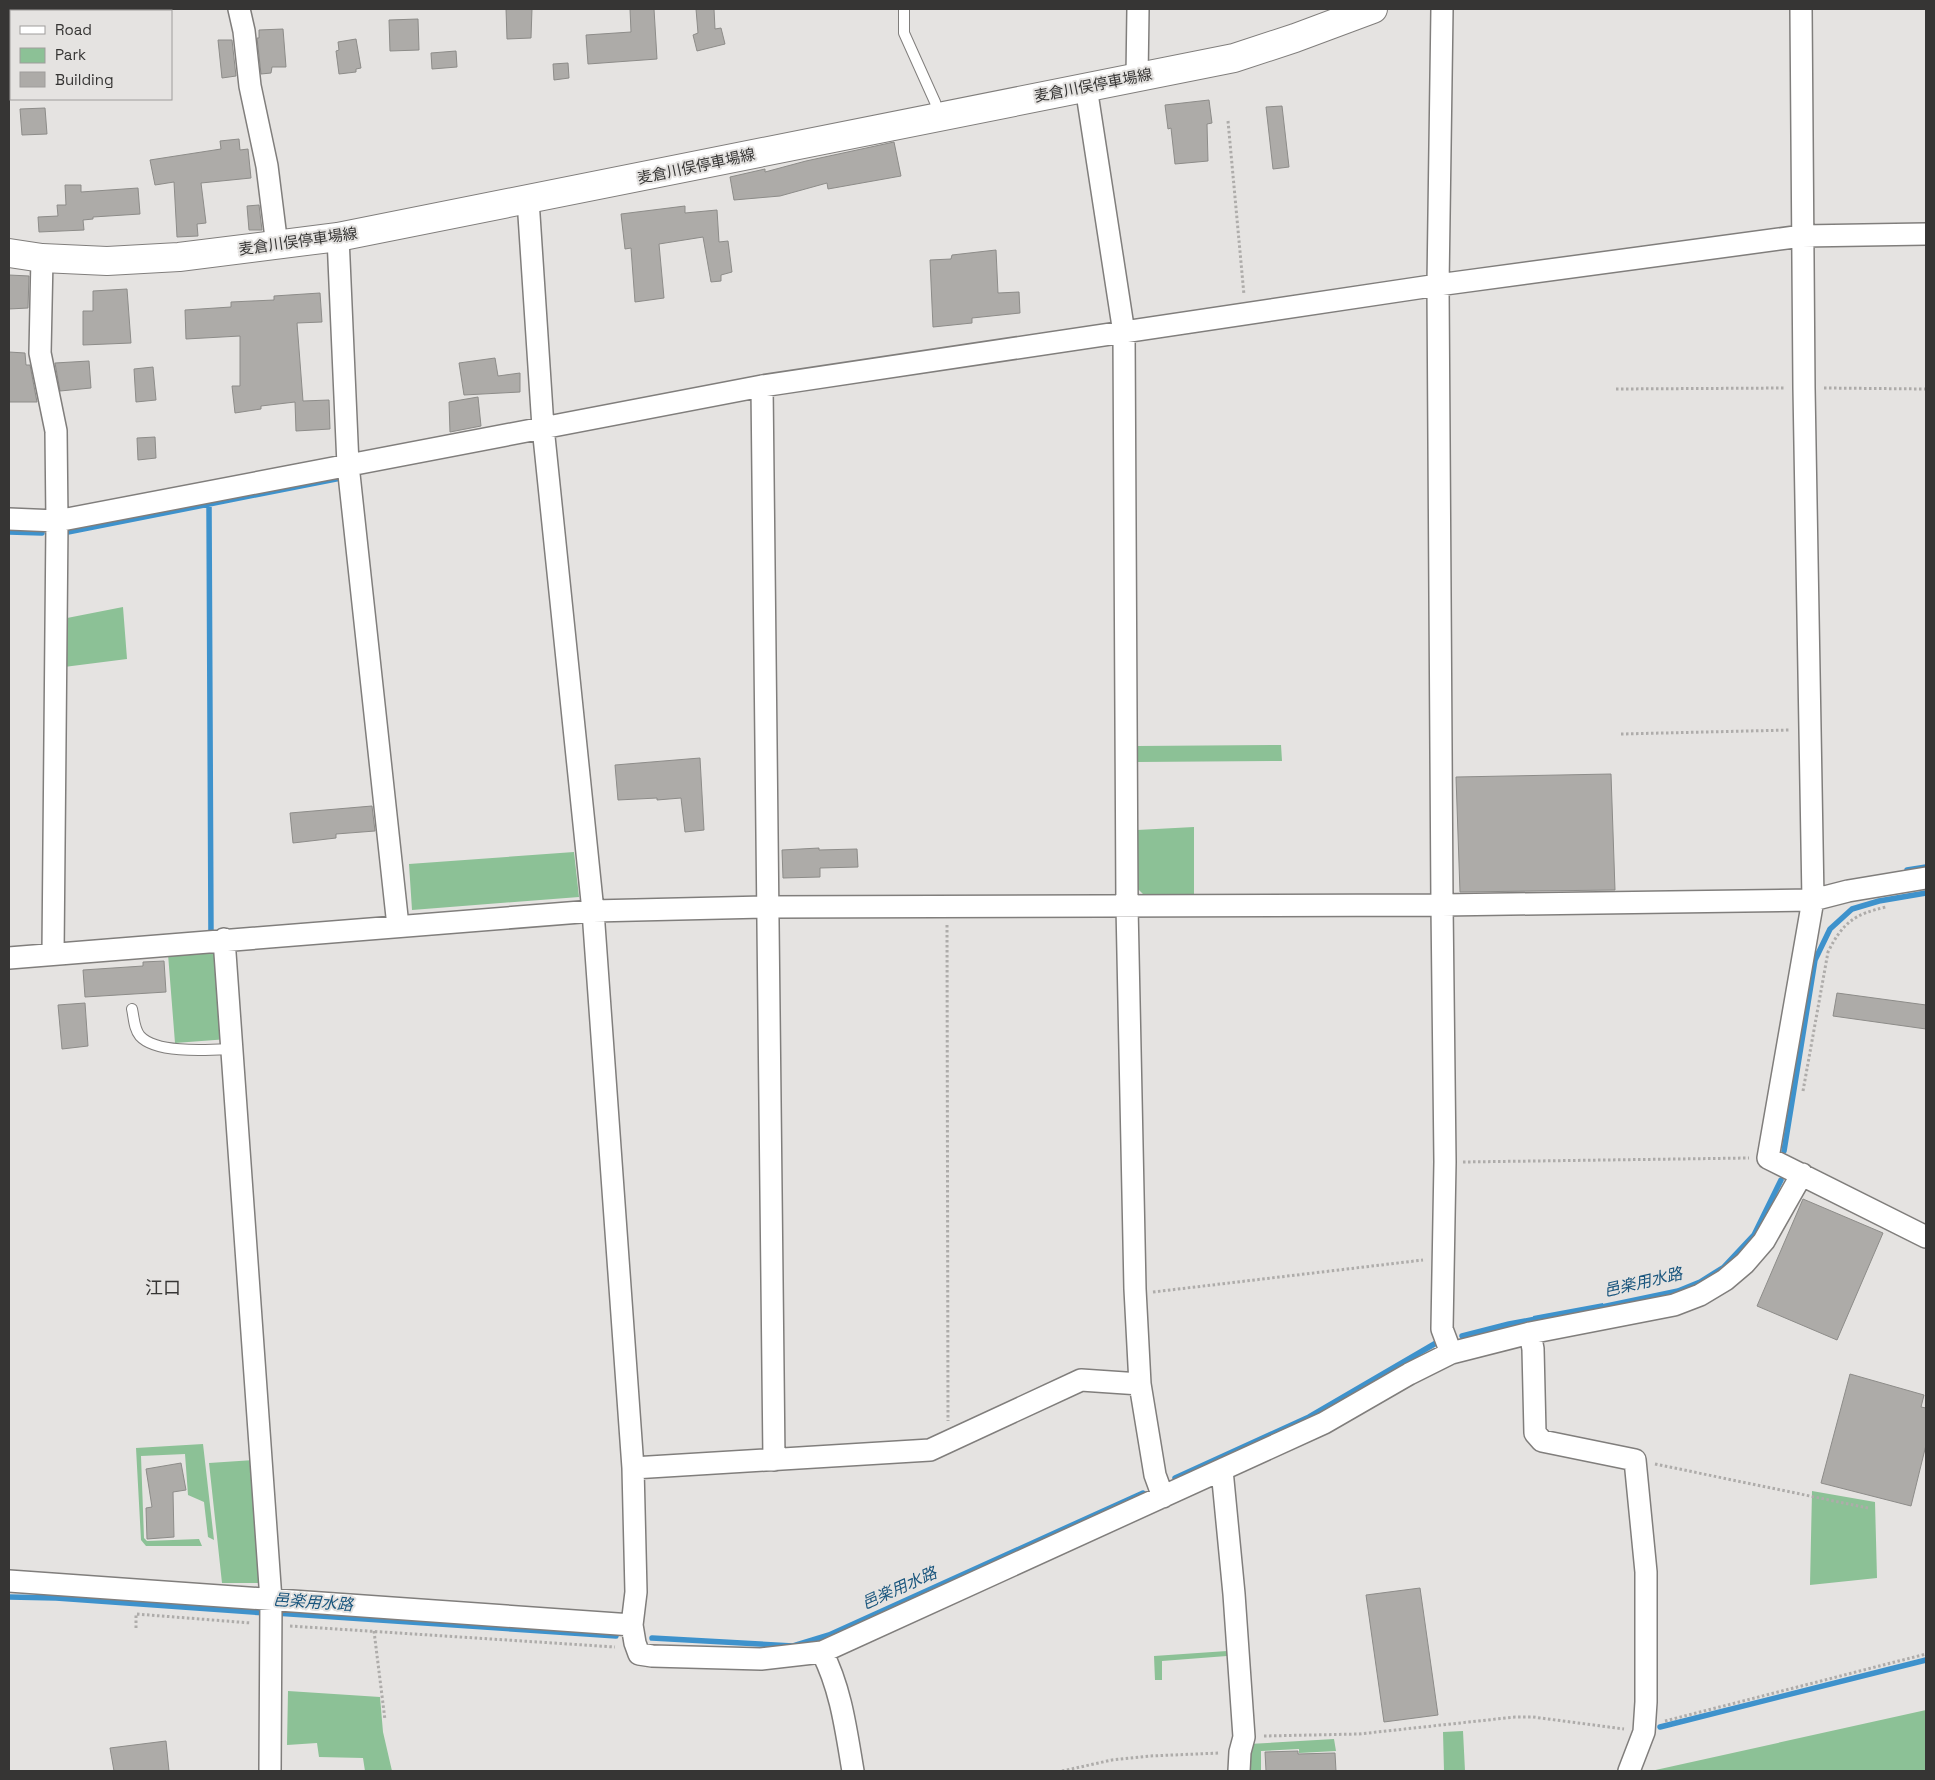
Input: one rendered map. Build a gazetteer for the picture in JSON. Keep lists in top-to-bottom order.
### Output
{
  "streets": {
    "main road": ["麦倉川俣停車場線"]
  },
  "districts": ["江口"],
  "water": ["邑楽用水路"],
  "legend": ["Road", "Park", "Building"]
}
